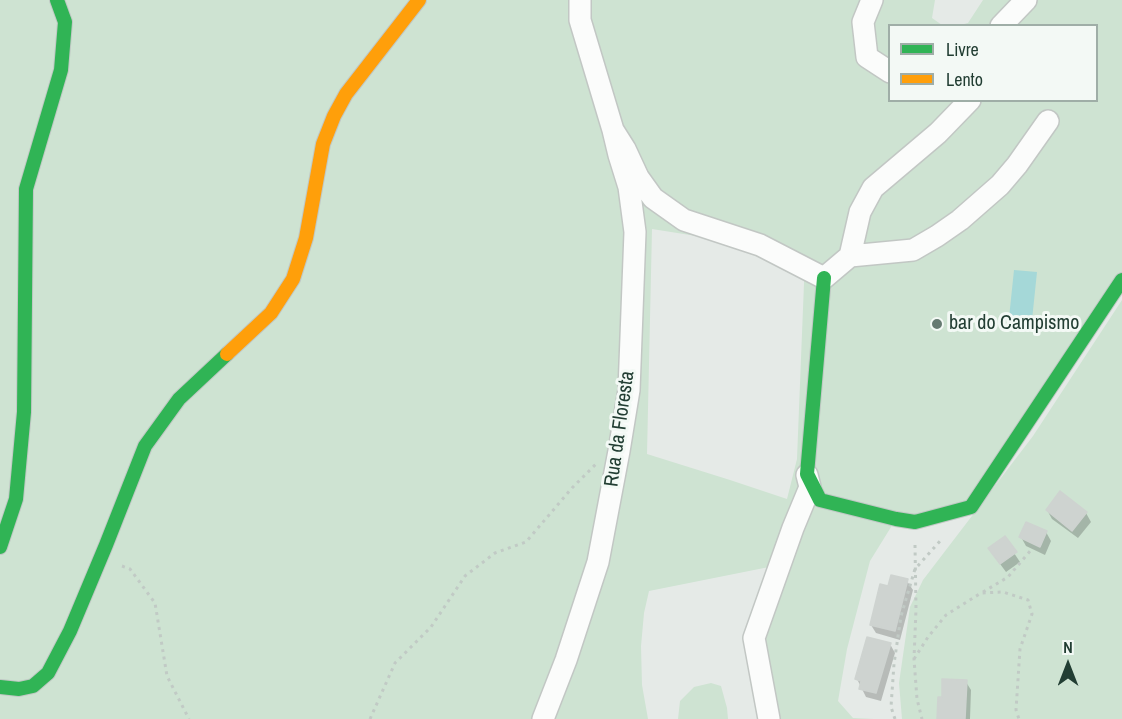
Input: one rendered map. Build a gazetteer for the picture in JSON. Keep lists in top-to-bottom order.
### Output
{
  "streets": {
    "street": ["Rua da Floresta"]
  },
  "places": ["bar do Campismo"],
  "legend": ["Livre", "Lento"],
  "north": "top"
}
